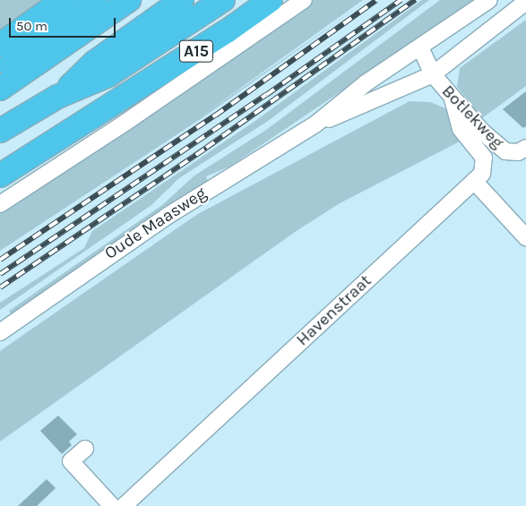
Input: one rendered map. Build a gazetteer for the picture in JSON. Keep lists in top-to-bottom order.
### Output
{
  "streets": {
    "highway": ["A15"],
    "street": ["Botlekweg", "Oude Maasweg", "Havenstraat"]
  },
  "crossings": [
    ["Botlekweg", "Oude Maasweg"],
    ["Botlekweg", "Havenstraat"]
  ],
  "scale_bar": "50 m"
}
